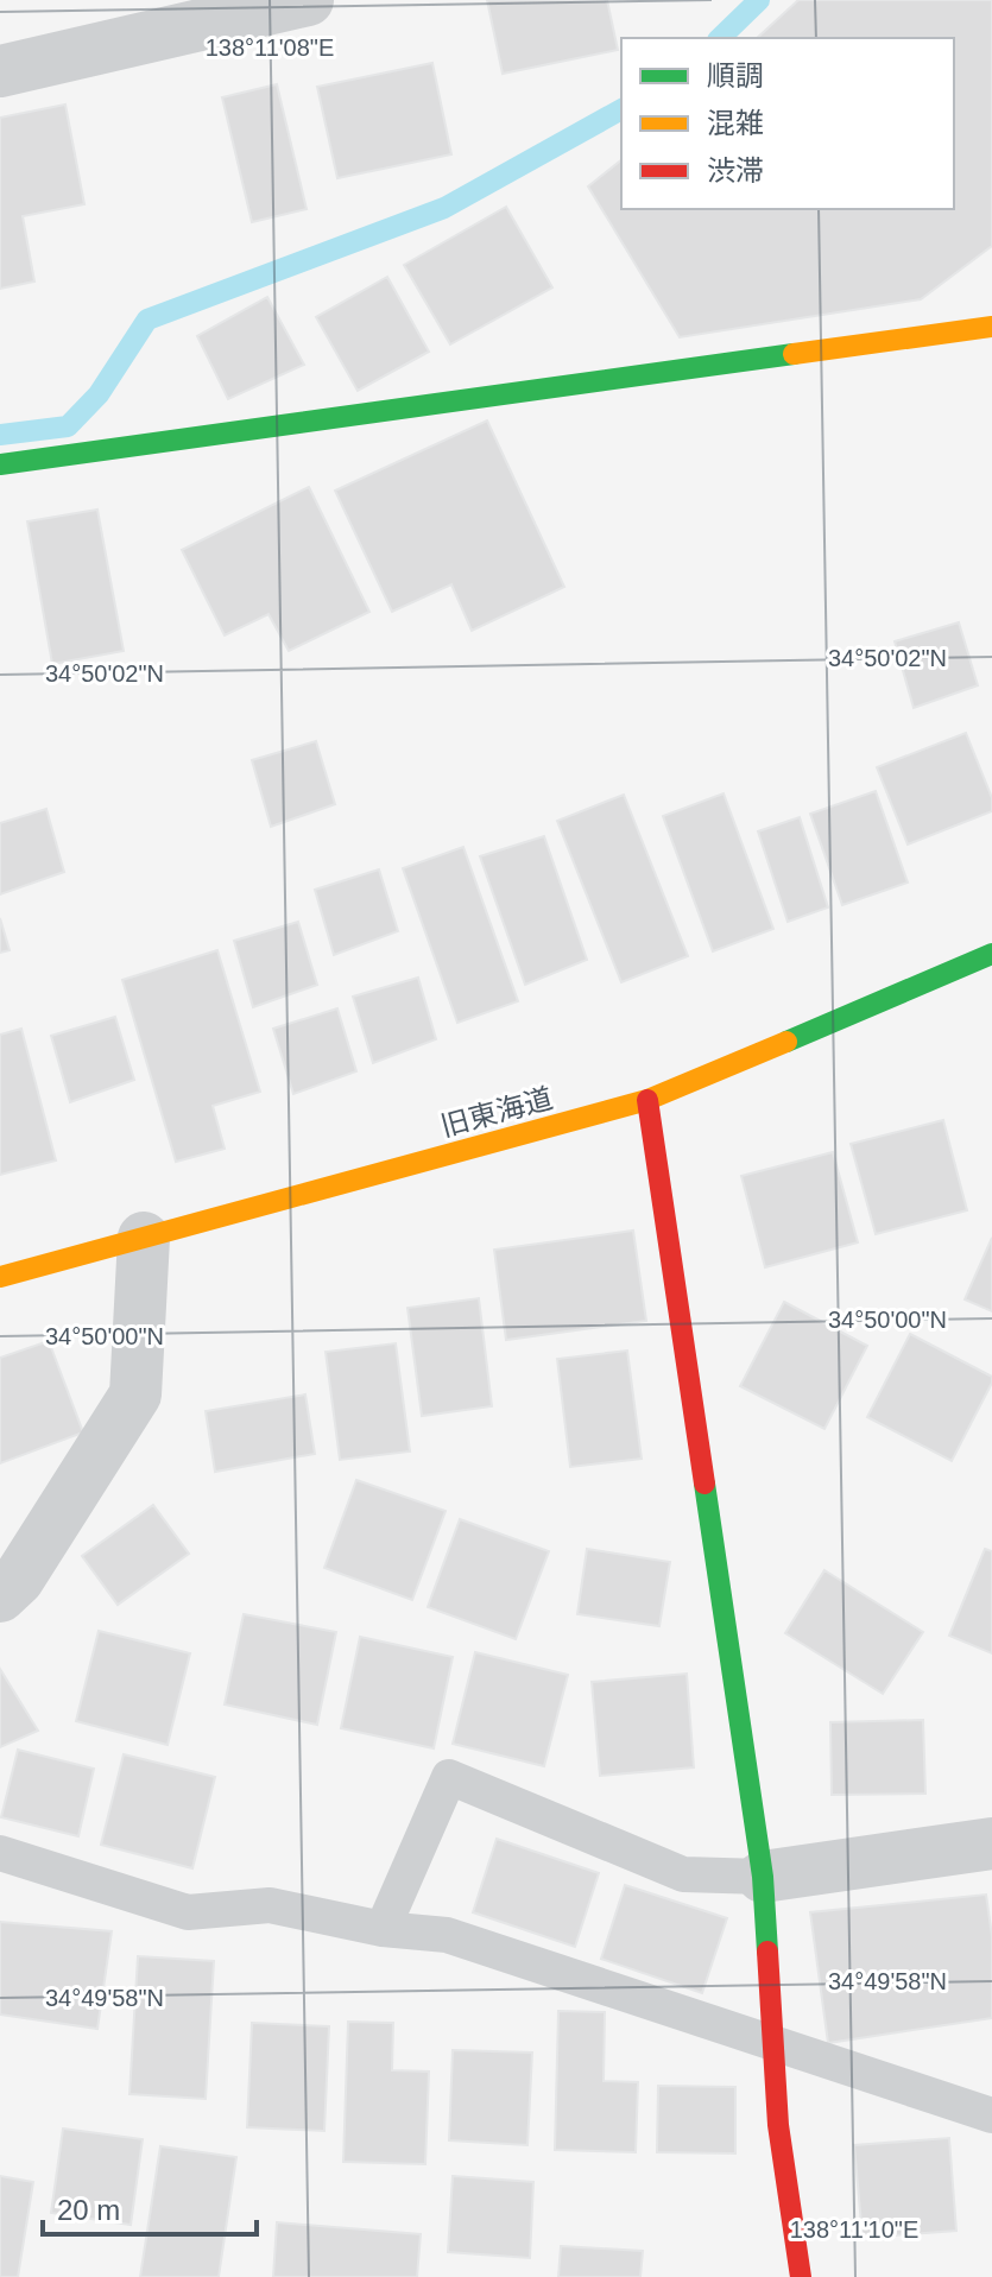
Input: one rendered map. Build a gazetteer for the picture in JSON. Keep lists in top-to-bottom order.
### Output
{
  "streets": {
    "street": ["旧東海道"]
  },
  "legend": ["順調", "混雑", "渋滞"],
  "scale_bar": "20 m",
  "coordinates": [
    "138°11'08\"E",
    "34°50'02\"N",
    "34°50'00\"N",
    "34°49'58\"N",
    "138°11'10\"E"
  ]
}
